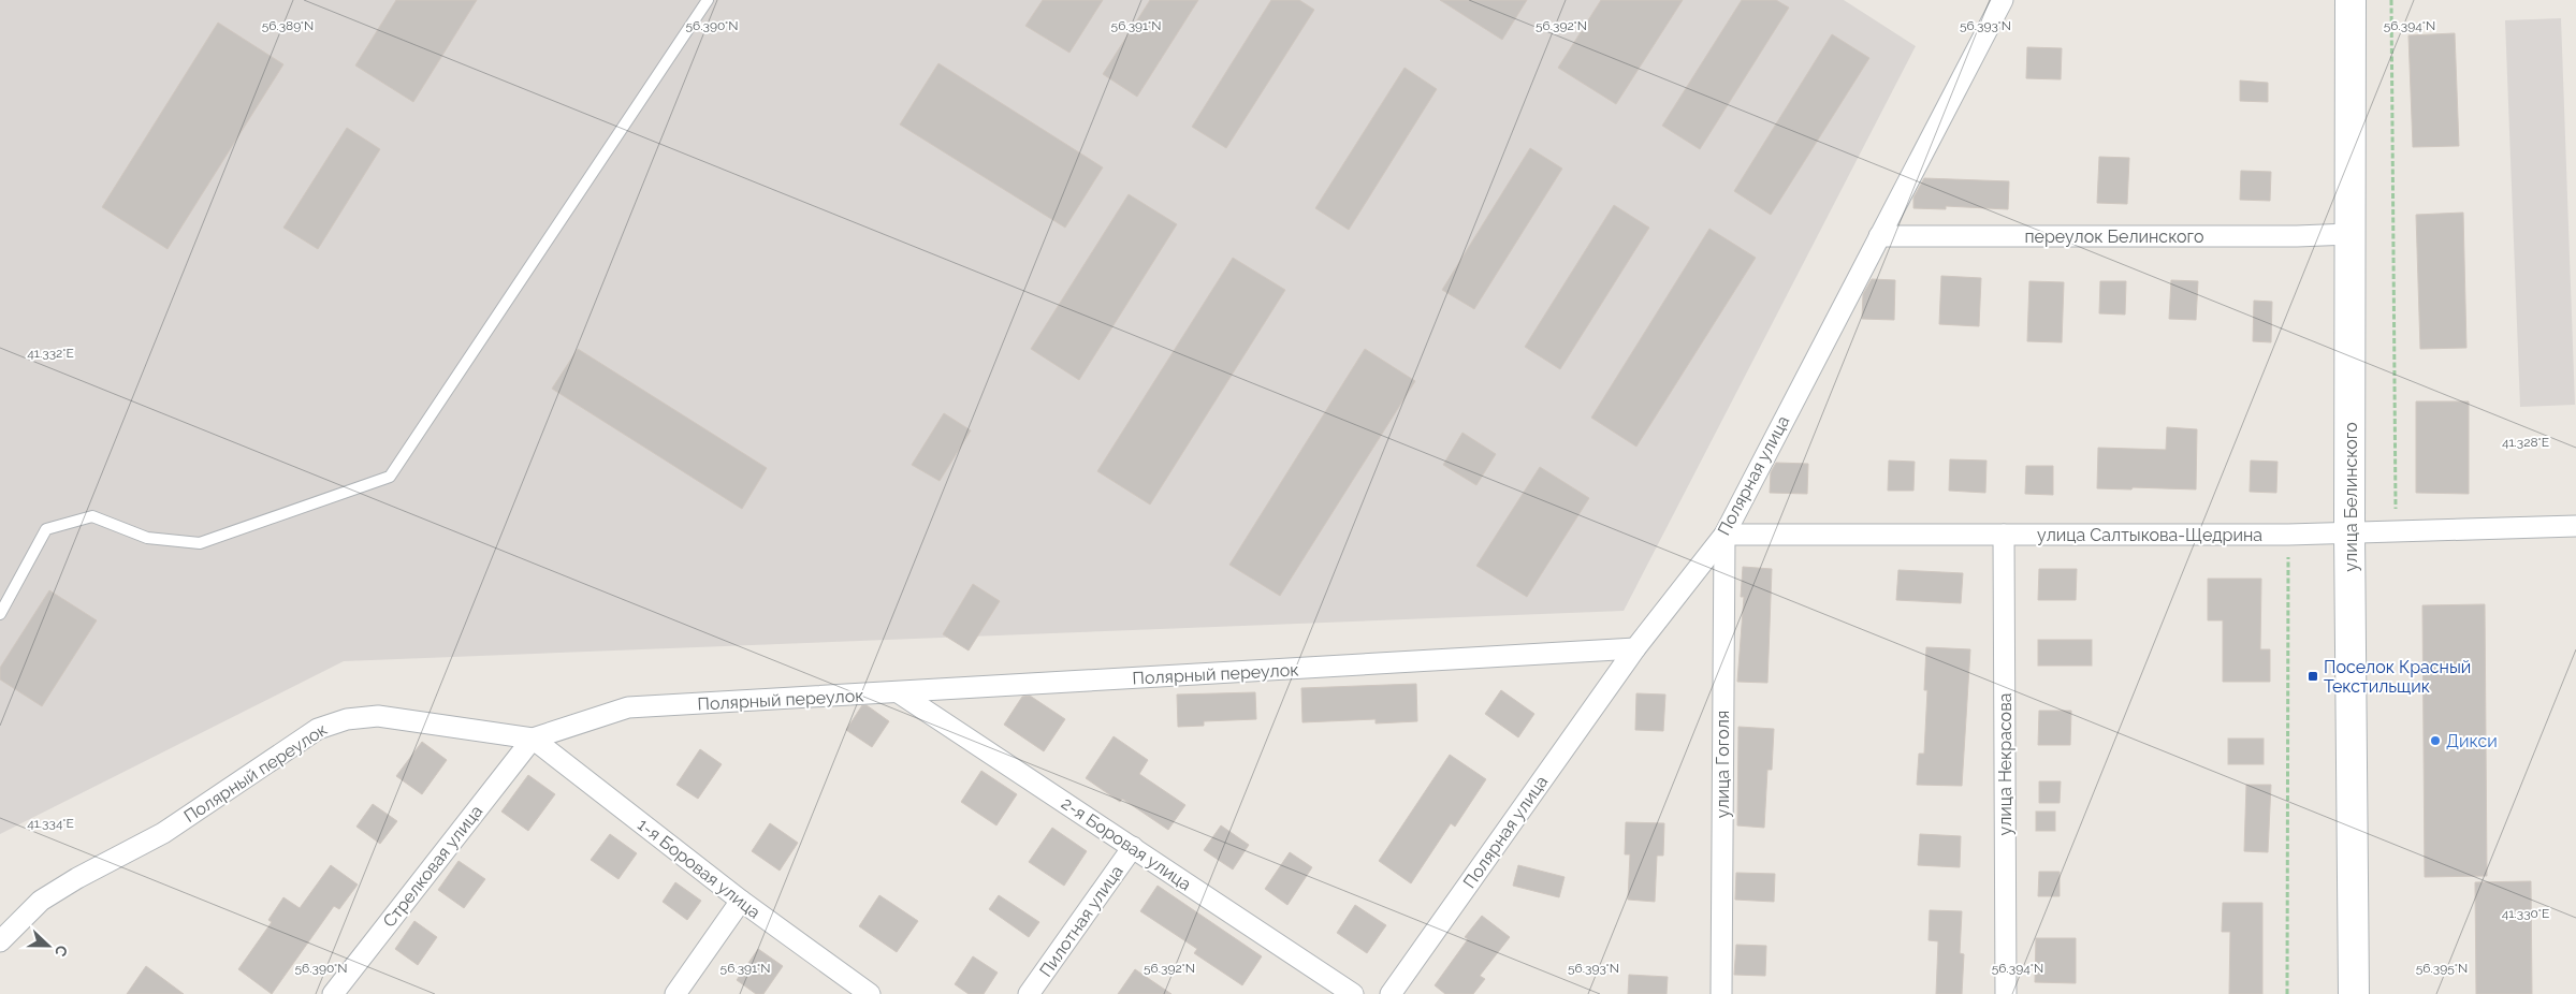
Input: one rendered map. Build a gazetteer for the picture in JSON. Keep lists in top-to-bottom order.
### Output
{
  "streets": {
    "main road": ["улица Белинского"],
    "street": [
      "переулок Белинского",
      "Полярная улица",
      "улица Салтыкова-Щедрина",
      "Полярный переулок",
      "улица Гоголя",
      "улица Некрасова",
      "2-я Боровая улица",
      "Стрелковая улица",
      "1-я Боровая улица",
      "Пилотная улица"
    ]
  },
  "crossings": [
    ["переулок Белинского", "Полярная улица"],
    ["переулок Белинского", "улица Белинского"],
    ["Полярная улица", "улица Салтыкова-Щедрина"],
    ["Полярная улица", "Полярный переулок"],
    ["Полярная улица", "улица Гоголя"],
    ["улица Белинского", "улица Салтыкова-Щедрина"],
    ["улица Салтыкова-Щедрина", "улица Гоголя"],
    ["улица Салтыкова-Щедрина", "улица Некрасова"],
    ["Полярный переулок", "2-я Боровая улица"],
    ["Полярный переулок", "Стрелковая улица"],
    ["Полярный переулок", "1-я Боровая улица"],
    ["2-я Боровая улица", "Пилотная улица"],
    ["Стрелковая улица", "1-я Боровая улица"]
  ],
  "places": {
    "transit": ["Поселок Красный Текстильщик"],
    "other": ["Дикси"]
  },
  "north": "right",
  "coordinates": [
    "56.389°N",
    "56.390°N",
    "56.391°N",
    "56.392°N",
    "56.393°N",
    "56.394°N",
    "41.332°E",
    "41.328°E",
    "41.334°E",
    "41.330°E",
    "56.395°N"
  ]
}
